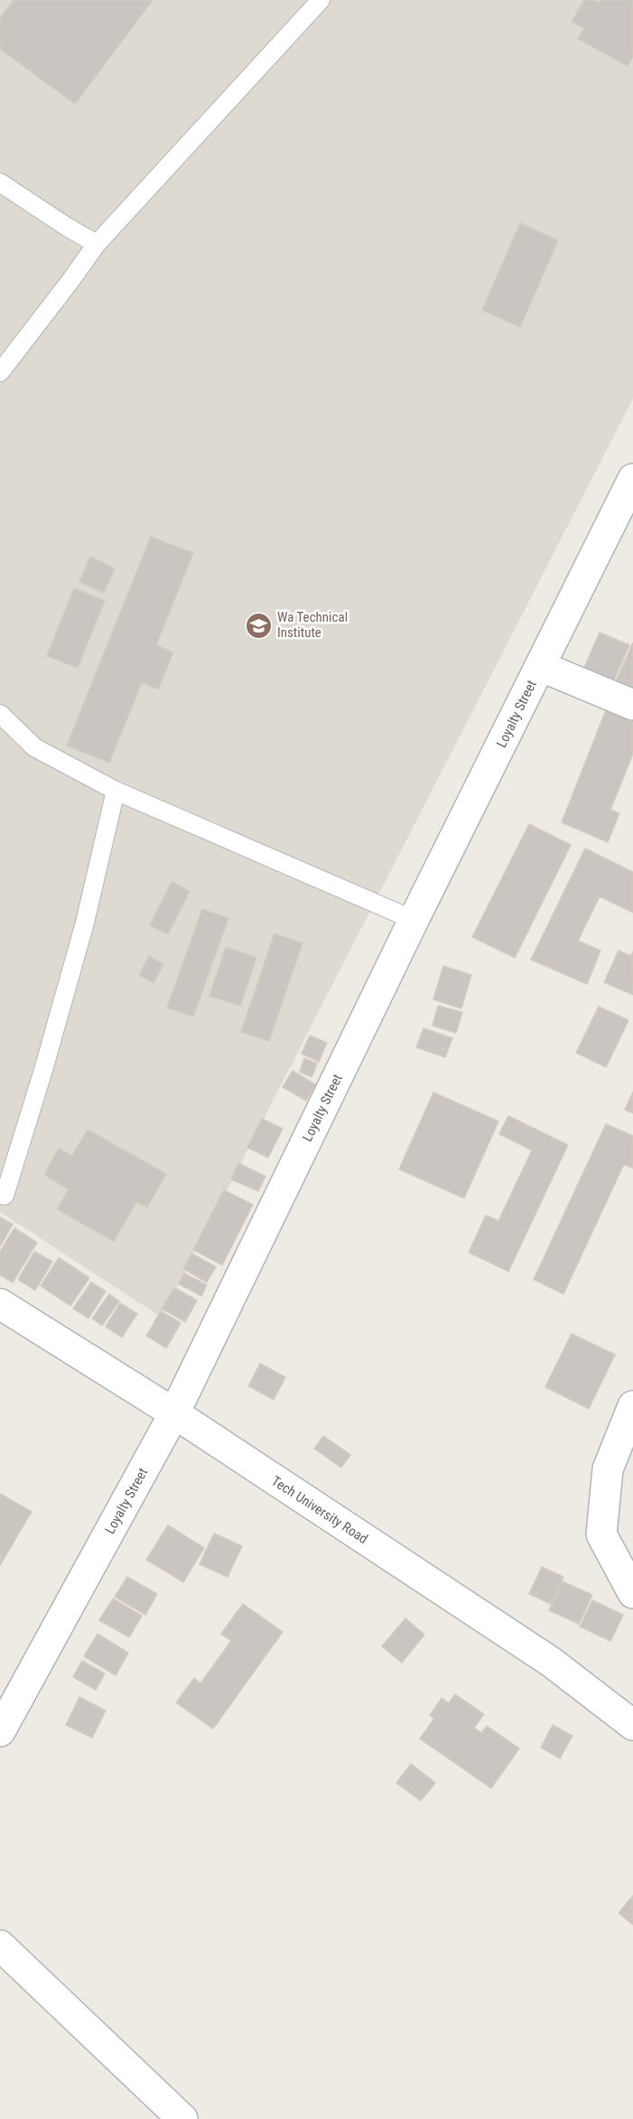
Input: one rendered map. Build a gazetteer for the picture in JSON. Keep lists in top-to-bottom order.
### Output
{
  "streets": {
    "street": ["Loyalty Street", "Tech University Road"]
  },
  "crossings": [
    ["Loyalty Street", "Tech University Road"]
  ],
  "places": {
    "school or university": ["Wa Technical Institute"]
  }
}
